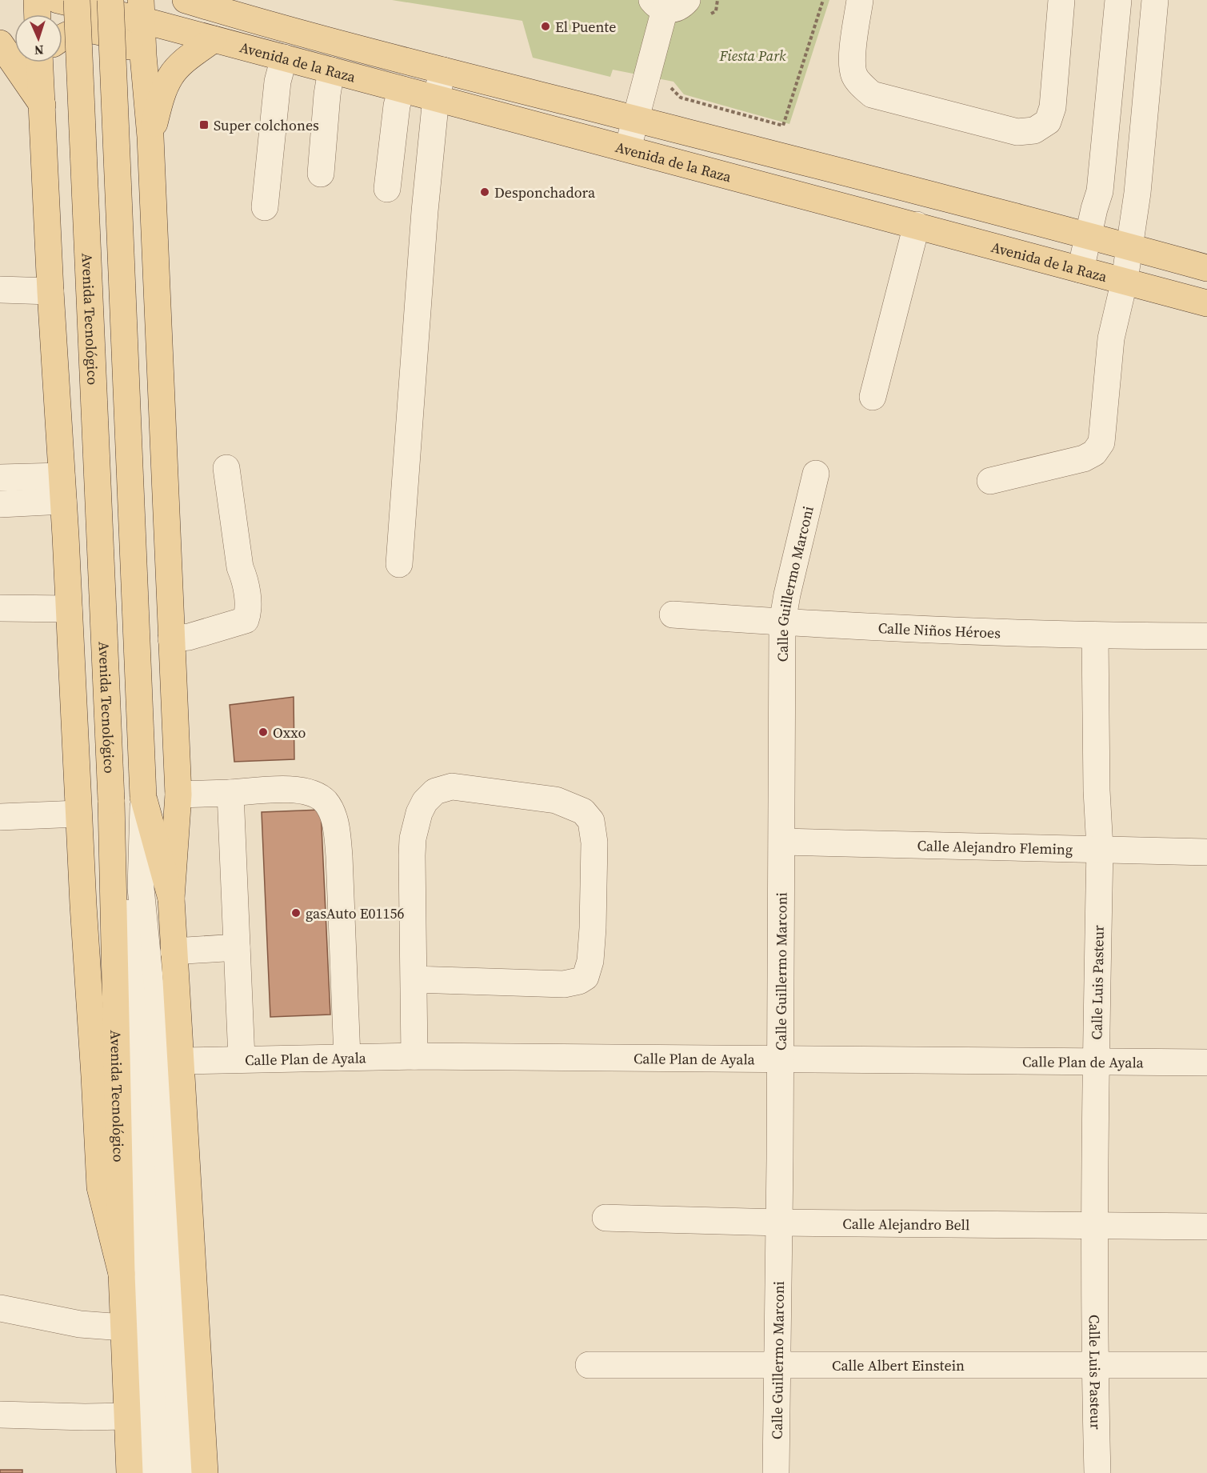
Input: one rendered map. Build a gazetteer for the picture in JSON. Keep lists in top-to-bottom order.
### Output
{
  "streets": {
    "main road": ["Avenida de la Raza", "Avenida Tecnológico"],
    "street": [
      "Calle Guillermo Marconi",
      "Calle Niños Héroes",
      "Calle Alejandro Fleming",
      "Calle Luis Pasteur",
      "Calle Plan de Ayala",
      "Calle Alejandro Bell",
      "Calle Albert Einstein"
    ]
  },
  "crossings": [
    ["Calle Guillermo Marconi", "Calle Niños Héroes"],
    ["Calle Guillermo Marconi", "Calle Alejandro Fleming"],
    ["Calle Guillermo Marconi", "Calle Plan de Ayala"],
    ["Calle Guillermo Marconi", "Calle Alejandro Bell"],
    ["Calle Guillermo Marconi", "Calle Albert Einstein"],
    ["Calle Niños Héroes", "Calle Luis Pasteur"],
    ["Calle Alejandro Fleming", "Calle Luis Pasteur"],
    ["Calle Luis Pasteur", "Calle Plan de Ayala"],
    ["Calle Luis Pasteur", "Calle Alejandro Bell"],
    ["Calle Luis Pasteur", "Calle Albert Einstein"]
  ],
  "parks": ["Fiesta Park"],
  "places": {
    "other": [
      "El Puente",
      "Desponchadora",
      "Oxxo",
      "gasAuto E01156"
    ],
    "transit": ["Super colchones"]
  },
  "north": "bottom"
}
